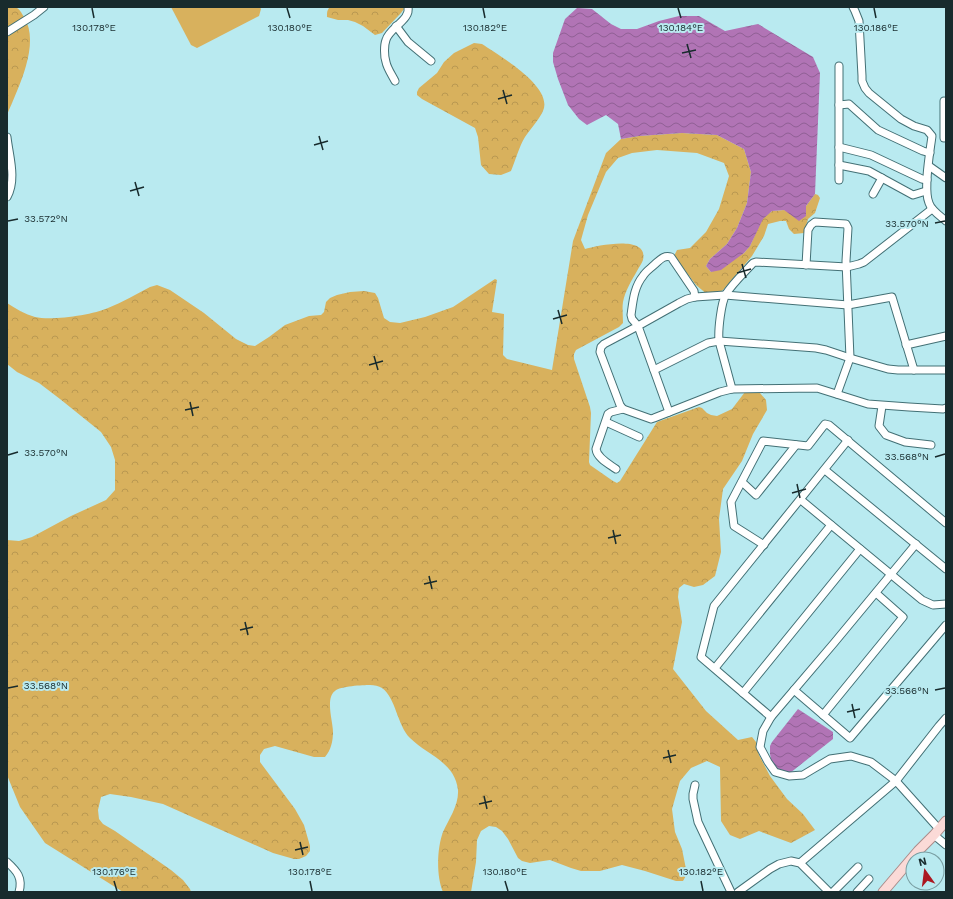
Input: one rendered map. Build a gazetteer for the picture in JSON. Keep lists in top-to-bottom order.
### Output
{
  "north": "top",
  "coordinates": [
    "130.186°E",
    "130.178°E",
    "130.180°E",
    "130.182°E",
    "130.184°E",
    "33.572°N",
    "33.570°N",
    "33.568°N",
    "33.566°N",
    "130.176°E"
  ]
}
